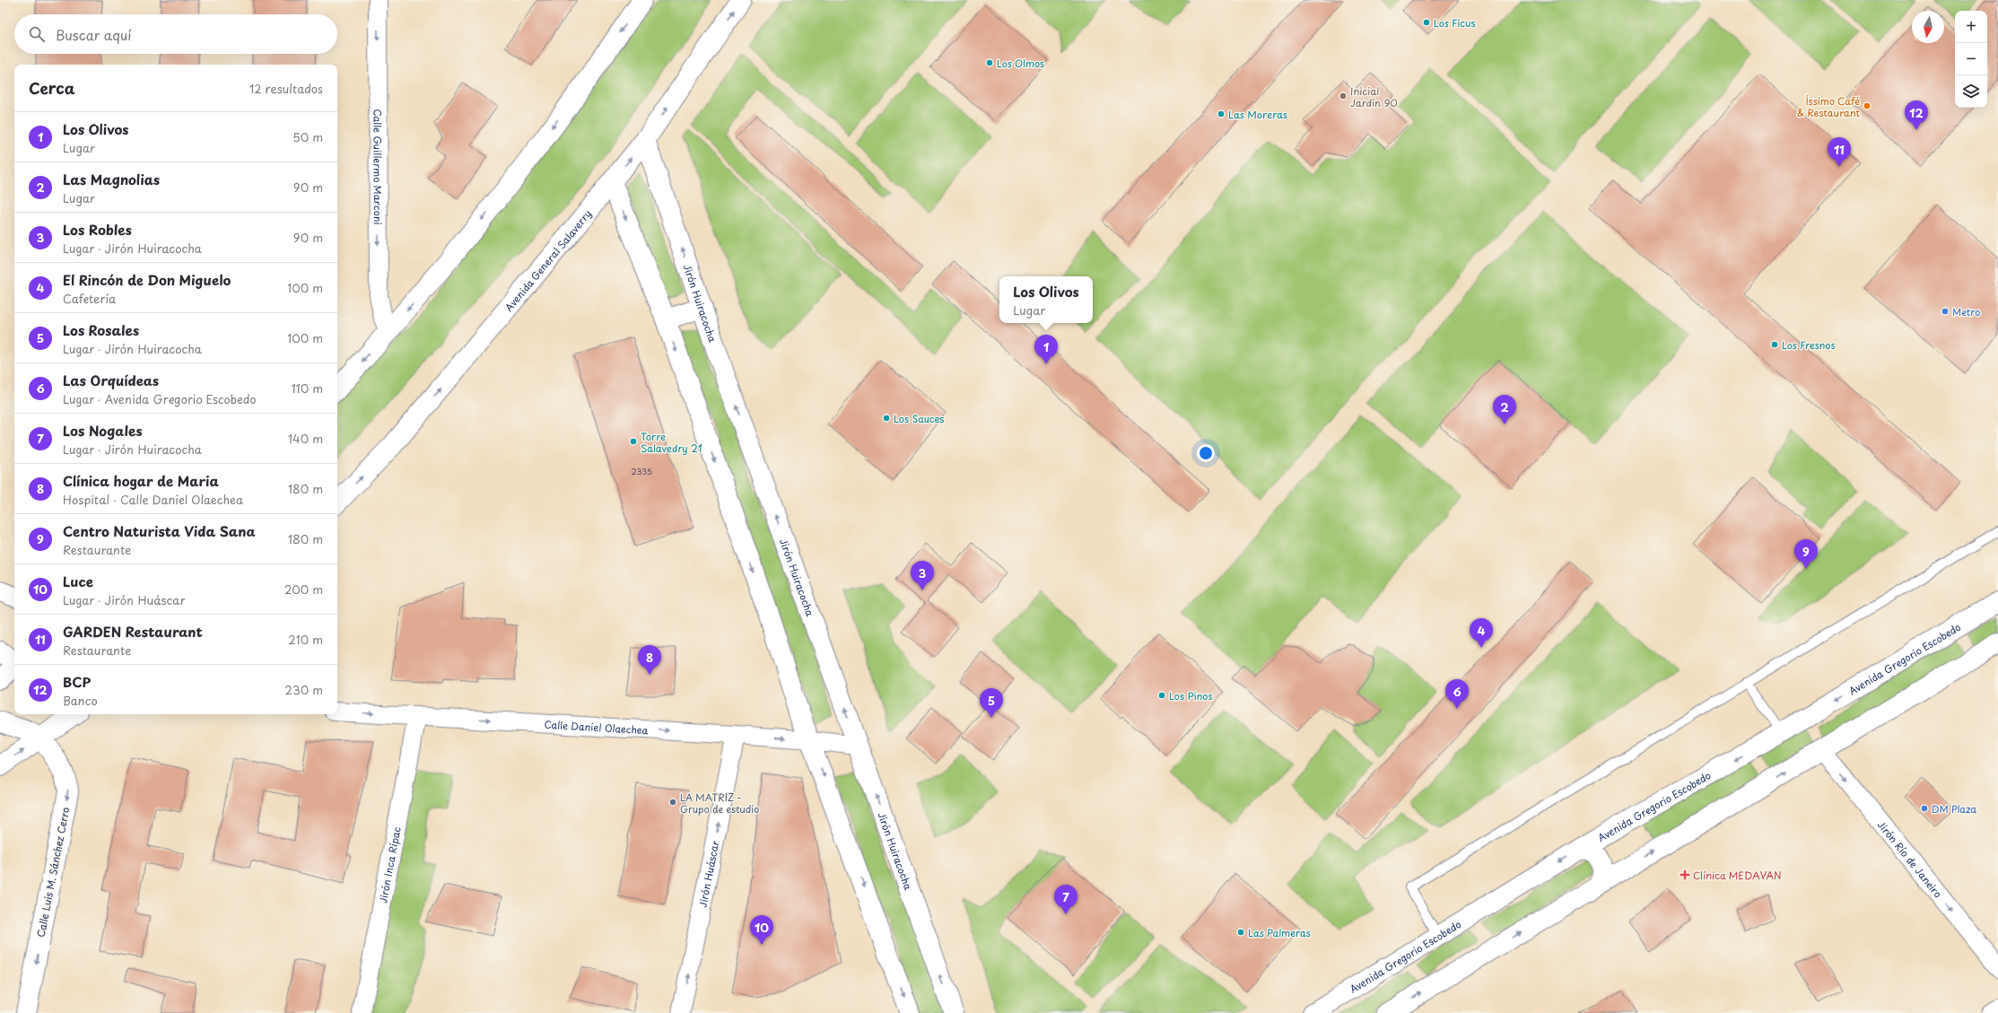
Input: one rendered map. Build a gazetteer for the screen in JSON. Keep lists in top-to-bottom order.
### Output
{
  "streets": {
    "street": [
      "Calle Guillermo Marconi",
      "Avenida General Salaverry",
      "Jirón Huiracocha",
      "Avenida Gregorio Escobedo",
      "Calle Daniel Olaechea",
      "Jirón Río de Janeiro",
      "Jirón Inca Rípac",
      "Calle Luis M. Sánchez Cerro",
      "Jirón Huáscar"
    ]
  },
  "crossings": [
    ["Avenida General Salaverry", "Jirón Huiracocha"],
    ["Jirón Huiracocha", "Calle Daniel Olaechea"],
    ["Calle Daniel Olaechea", "Jirón Inca Rípac"],
    ["Calle Daniel Olaechea", "Jirón Huáscar"]
  ],
  "one_way": [
    "Calle Guillermo Marconi",
    "Calle Daniel Olaechea",
    "Jirón Río de Janeiro",
    "Calle Luis M. Sánchez Cerro",
    "Jirón Huáscar"
  ],
  "places": {
    "other": [
      "Los Ficus",
      "Los Olmos",
      "Inicial Jardín 90",
      "Íssimo Café & Restaurant",
      "Las Moreras",
      "Metro",
      "Los Fresnos",
      "Los Sauces",
      "Torre Salavedry 21",
      "Los Pinos",
      "LA MATRIZ - Grupo de estudio",
      "DM Plaza",
      "Las Palmeras"
    ],
    "health": ["Clínica MEDAVAN"]
  },
  "house_numbers": ["2335"],
  "north": "bottom",
  "page": {
    "map_buttons": ["+", "−"],
    "search": "Buscar aquí",
    "heading": ["Cerca", "12 resultados"],
    "pins": [
      "12",
      "11",
      "1",
      "2",
      "9",
      "3",
      "4",
      "8",
      "6",
      "5",
      "7",
      "10"
    ],
    "list": [
      {
        "mark": "1",
        "name": "Los Olivos",
        "note": "Lugar",
        "value": "50 m"
      },
      {
        "mark": "2",
        "name": "Las Magnolias",
        "note": "Lugar",
        "value": "90 m"
      },
      {
        "mark": "3",
        "name": "Los Robles",
        "note": "Lugar · Jirón Huiracocha",
        "value": "90 m"
      },
      {
        "mark": "4",
        "name": "El Rincón de Don Miguelo",
        "note": "Cafetería",
        "value": "100 m"
      },
      {
        "mark": "5",
        "name": "Los Rosales",
        "note": "Lugar · Jirón Huiracocha",
        "value": "100 m"
      },
      {
        "mark": "6",
        "name": "Las Orquídeas",
        "note": "Lugar · Avenida Gregorio Escobedo",
        "value": "110 m"
      },
      {
        "mark": "7",
        "name": "Los Nogales",
        "note": "Lugar · Jirón Huiracocha",
        "value": "140 m"
      },
      {
        "mark": "8",
        "name": "Clínica hogar de Maria",
        "note": "Hospital · Calle Daniel Olaechea",
        "value": "180 m"
      },
      {
        "mark": "9",
        "name": "Centro Naturista Vida Sana",
        "note": "Restaurante",
        "value": "180 m"
      },
      {
        "mark": "10",
        "name": "Luce",
        "note": "Lugar · Jirón Huáscar",
        "value": "200 m"
      },
      {
        "mark": "11",
        "name": "GARDEN Restaurant",
        "note": "Restaurante",
        "value": "210 m"
      },
      {
        "mark": "12",
        "name": "BCP",
        "note": "Banco",
        "value": "230 m"
      }
    ],
    "popup": ["Los Olivos", "Lugar"]
  }
}
